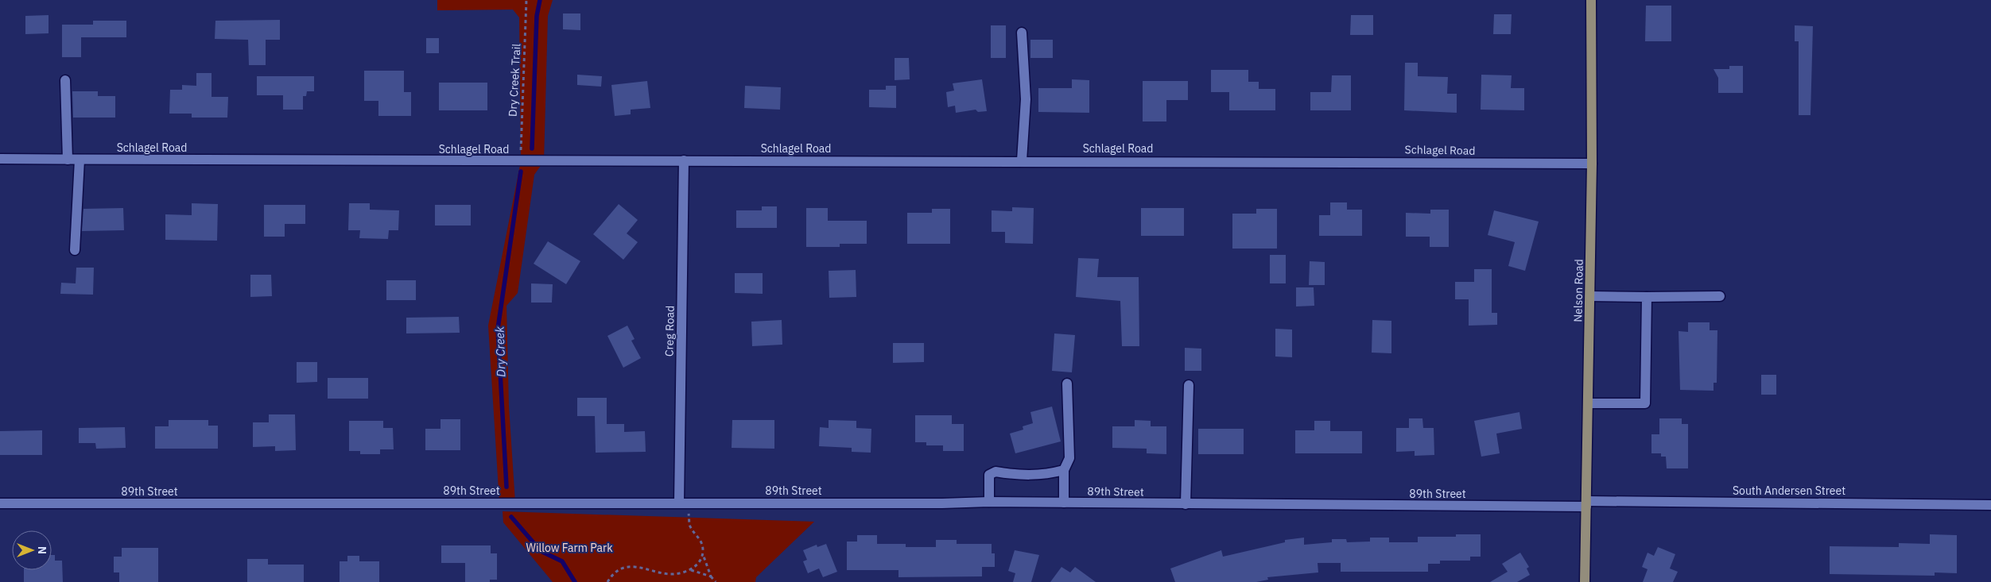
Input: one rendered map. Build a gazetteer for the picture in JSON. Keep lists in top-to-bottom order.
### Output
{
  "streets": {
    "main road": ["Nelson Road"],
    "street": [
      "Schlagel Road",
      "Creg Road",
      "89th Street",
      "South Andersen Street"
    ],
    "path": ["Dry Creek Trail"]
  },
  "crossings": [
    ["Dry Creek Trail", "Schlagel Road"],
    ["Schlagel Road", "Nelson Road"],
    ["Schlagel Road", "Creg Road"],
    ["Nelson Road", "89th Street"],
    ["Nelson Road", "South Andersen Street"],
    ["Creg Road", "89th Street"],
    ["89th Street", "South Andersen Street"]
  ],
  "water": ["Dry Creek"],
  "parks": ["Willow Farm Park"],
  "north": "right"
}
